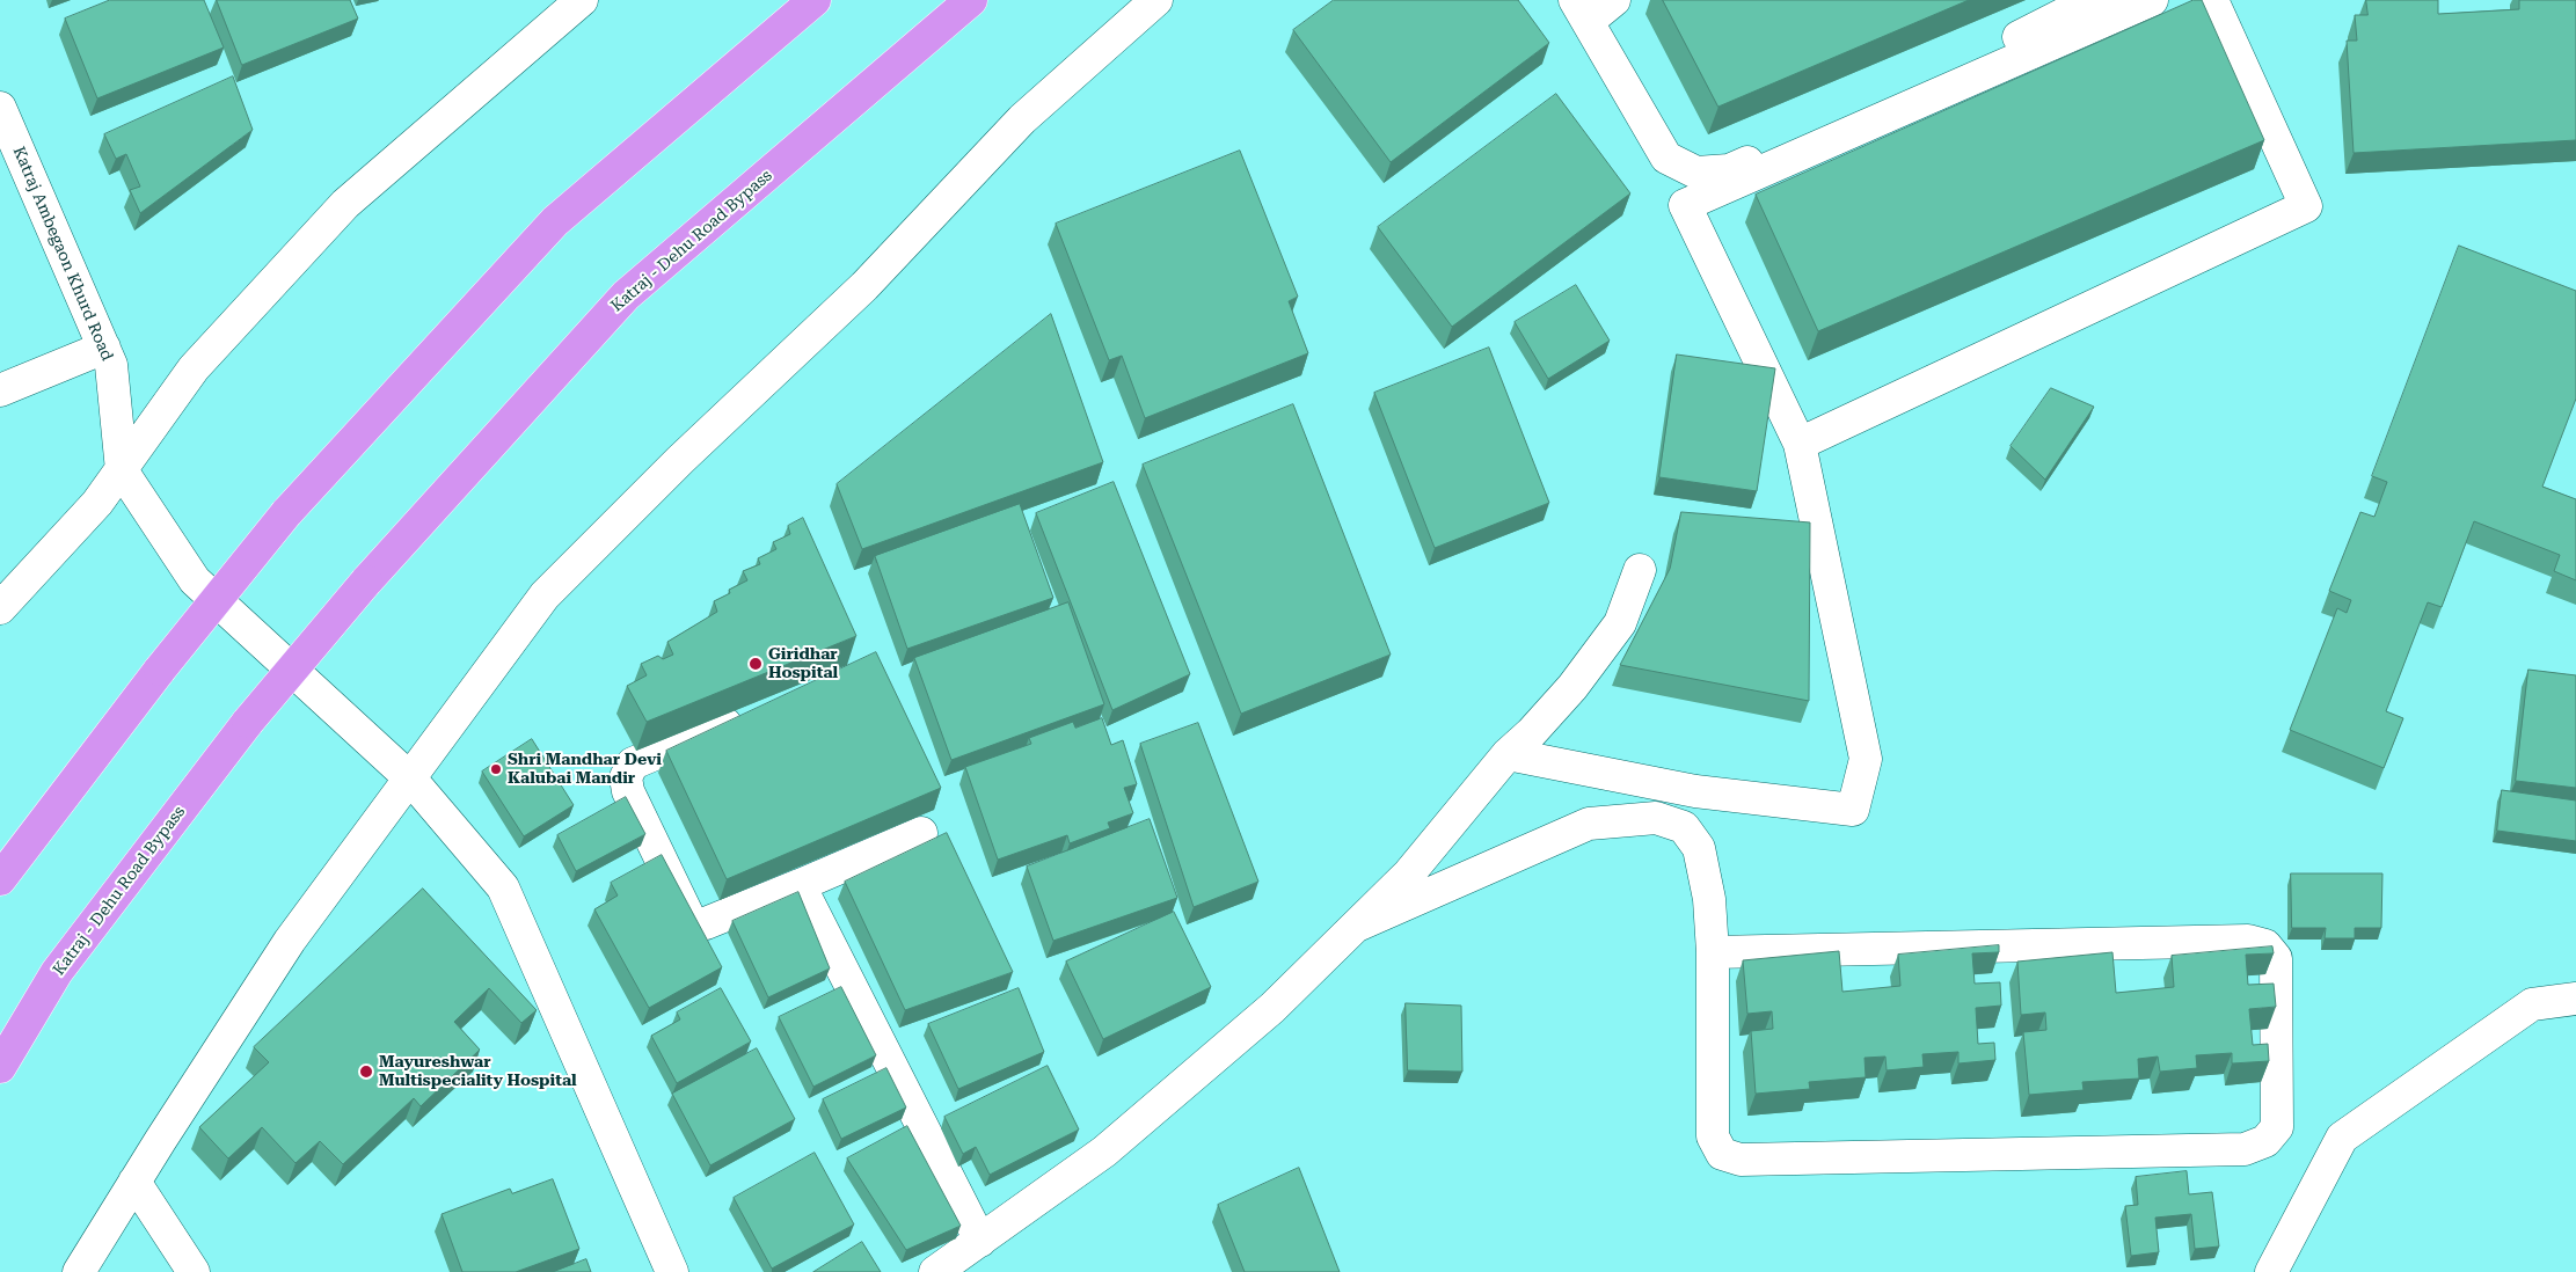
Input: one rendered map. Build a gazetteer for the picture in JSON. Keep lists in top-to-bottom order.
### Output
{
  "streets": {
    "highway": ["Katraj - Dehu Road Bypass"],
    "street": ["Katraj Ambegaon Khurd Road"]
  },
  "places": ["Giridhar Hospital", "Shri Mandhar Devi Kalubai Mandir", "Mayureshwar Multispeciality Hospital"]
}
